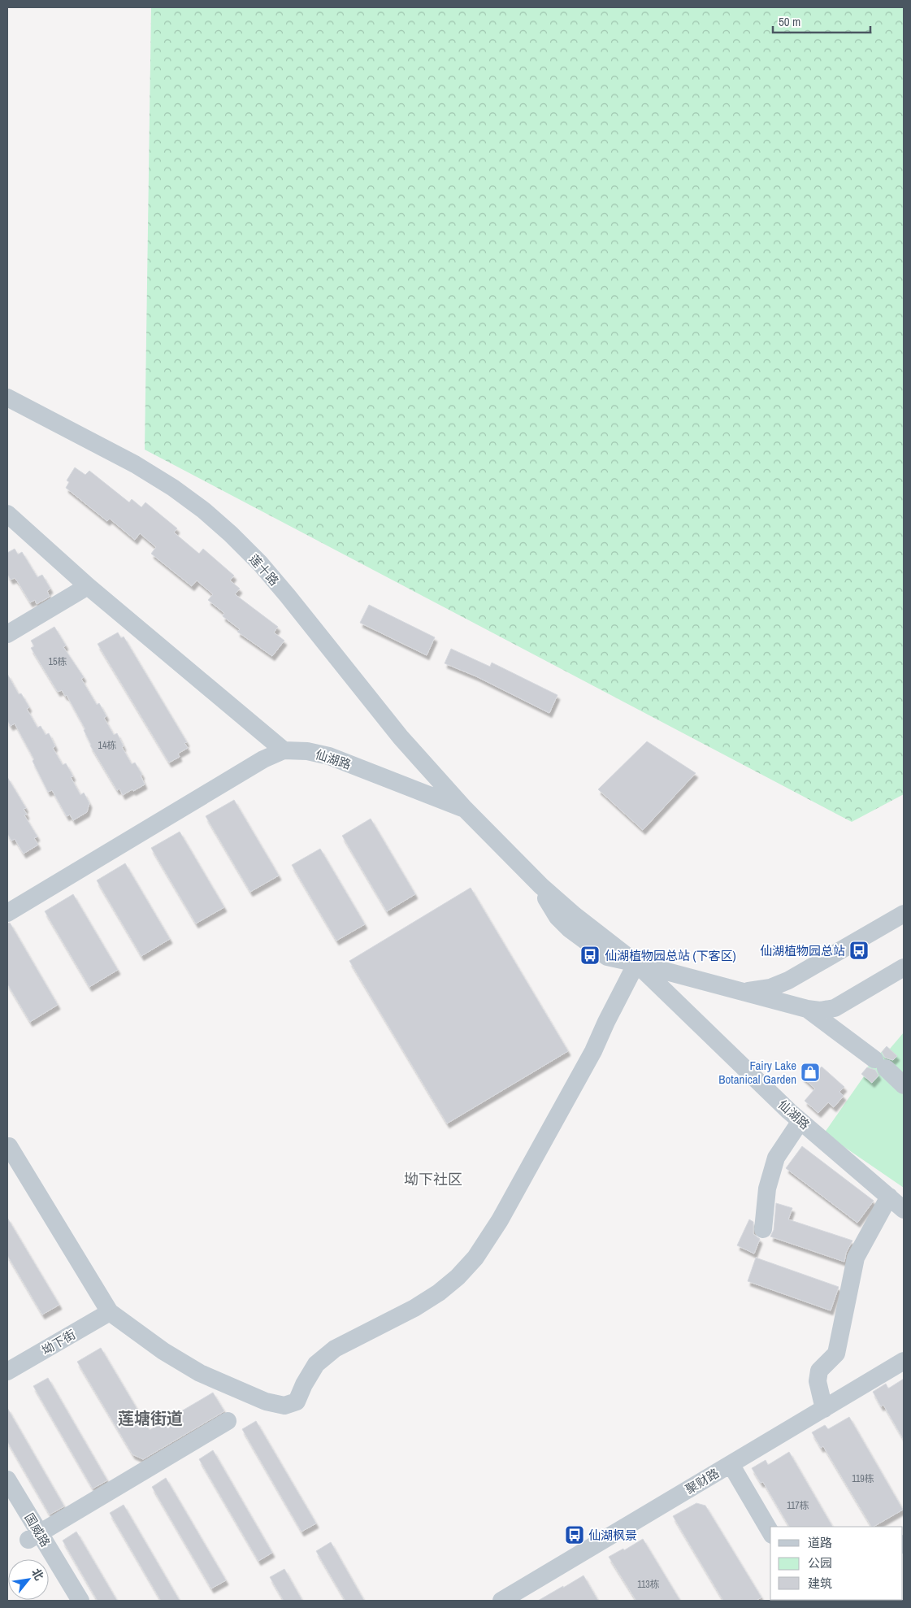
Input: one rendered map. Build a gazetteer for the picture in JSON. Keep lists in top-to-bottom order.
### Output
{
  "streets": {
    "street": [
      "莲十路",
      "仙湖路",
      "坳下街",
      "聚财路",
      "国威路"
    ]
  },
  "crossings": [
    ["莲十路", "仙湖路"]
  ],
  "districts": ["坳下社区", "莲塘街道"],
  "places": {
    "bus stop": ["仙湖植物园总站", "仙湖植物园总站 (下客区)", "仙湖枫景"],
    "shop": ["Fairy Lake Botanical Garden"]
  },
  "house_numbers": [
    "15栋",
    "14栋",
    "119栋",
    "117栋",
    "113栋"
  ],
  "legend": ["道路", "公园", "建筑"],
  "scale_bar": "50 m",
  "north": "top right"
}
